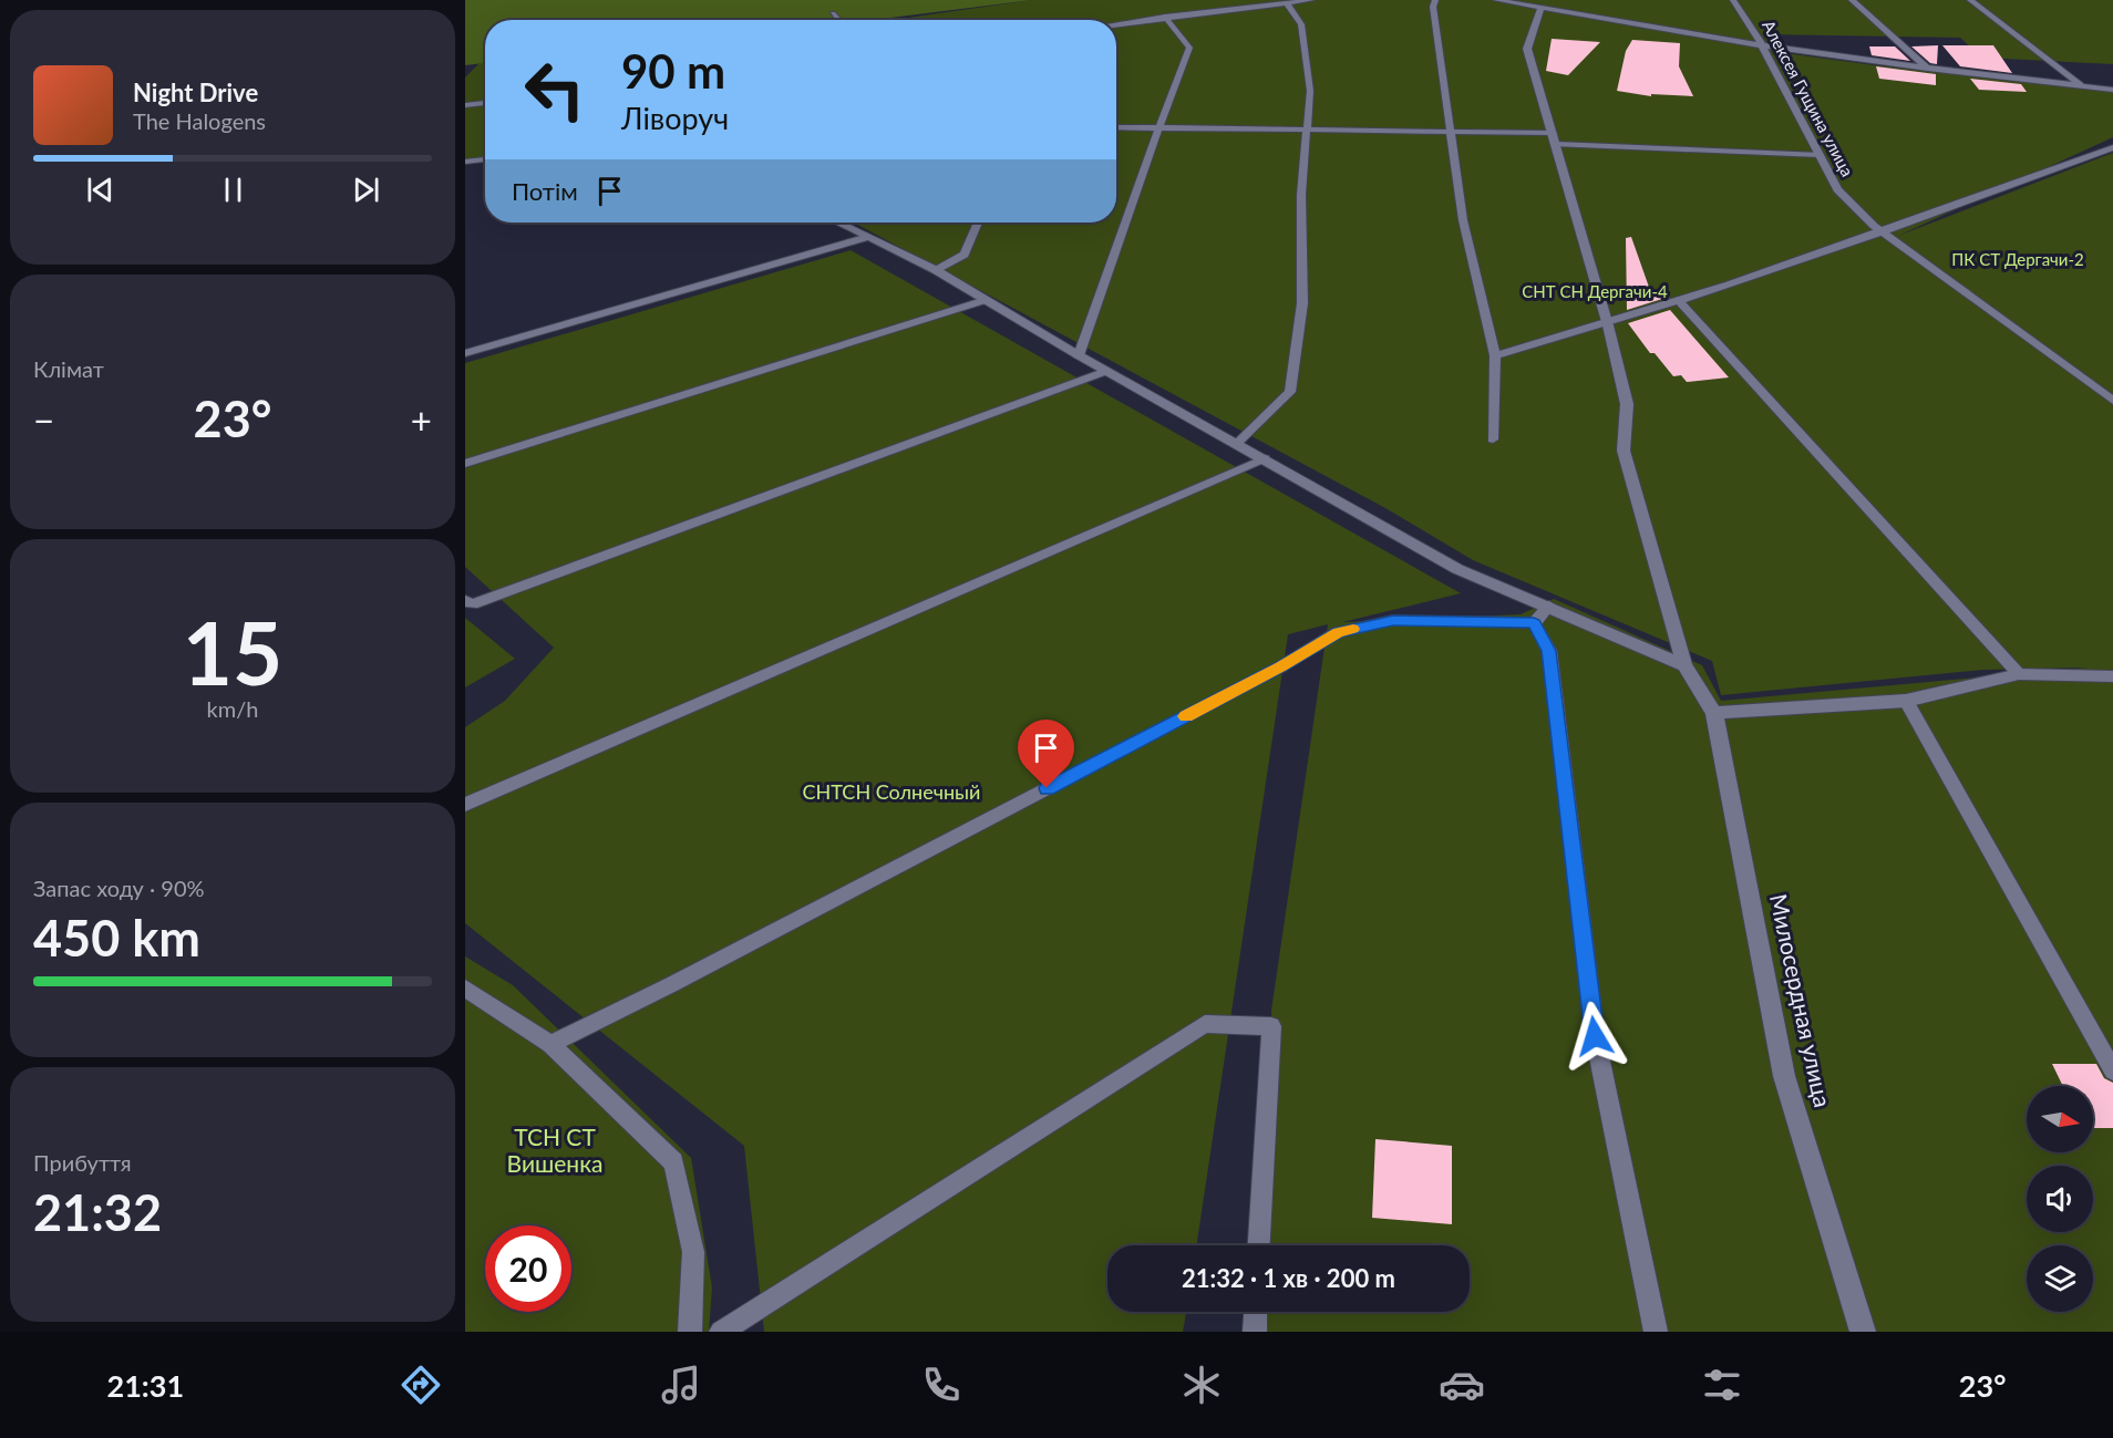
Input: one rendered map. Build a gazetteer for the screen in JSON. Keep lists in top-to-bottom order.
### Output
{
  "streets": {
    "street": ["Алексея Гущина улица", "Милосердная улица"]
  },
  "parks": [
    "ПК СТ Дергачи-2",
    "СНТ СН Дергачи-4",
    "СНТСН Солнечный",
    "ТСН СТ Вишенка"
  ],
  "north": "right",
  "page": {
    "turn": ["90 m", "Ліворуч"],
    "song": ["Night Drive", "The Halogens"],
    "then": "Потім",
    "tile": [
      "Клімат",
      ["15", "km/h"],
      ["Запас ходу · 90%", "450 km"],
      ["Прибуття", "21:32"]
    ],
    "heat": ["−", "23°", "+"],
    "limit": "20",
    "trip": "21:32 · 1 хв · 200 m",
    "tabs": ["21:31", "23°"]
  }
}
